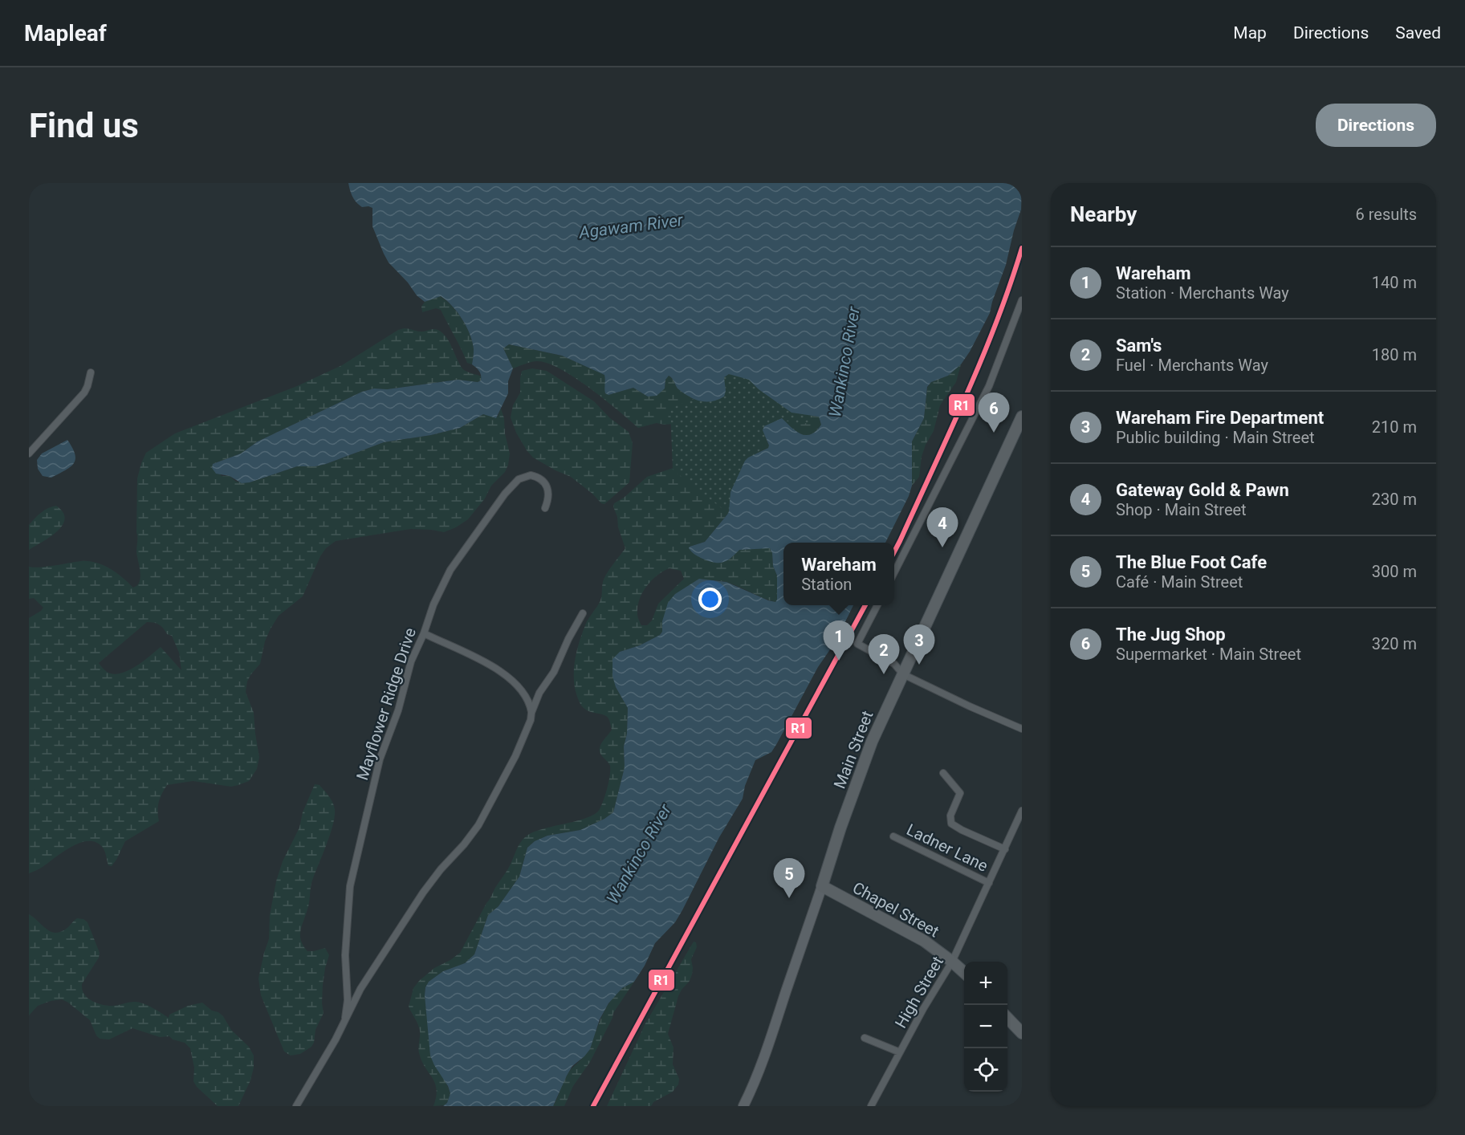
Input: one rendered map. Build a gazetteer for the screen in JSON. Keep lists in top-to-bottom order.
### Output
{
  "streets": {
    "main road": ["Main Street", "Chapel Street"],
    "street": ["Mayflower Ridge Drive", "Ladner Lane", "High Street"]
  },
  "crossings": [
    ["Main Street", "Chapel Street"],
    ["Ladner Lane", "High Street"],
    ["Chapel Street", "High Street"]
  ],
  "water": ["Agawam River", "Wankinco River"],
  "lines": ["transit line R1"],
  "page": {
    "header": "Mapleaf",
    "nav": ["Map", "Directions", "Saved"],
    "buttons": "Directions",
    "title": "Find us",
    "heading": ["Nearby", "6 results"],
    "list": [
      {
        "mark": "1",
        "name": "Wareham",
        "note": "Station · Merchants Way",
        "value": "140 m"
      },
      {
        "mark": "2",
        "name": "Sam's",
        "note": "Fuel · Merchants Way",
        "value": "180 m"
      },
      {
        "mark": "3",
        "name": "Wareham Fire Department",
        "note": "Public building · Main Street",
        "value": "210 m"
      },
      {
        "mark": "4",
        "name": "Gateway Gold & Pawn",
        "note": "Shop · Main Street",
        "value": "230 m"
      },
      {
        "mark": "5",
        "name": "The Blue Foot Cafe",
        "note": "Café · Main Street",
        "value": "300 m"
      },
      {
        "mark": "6",
        "name": "The Jug Shop",
        "note": "Supermarket · Main Street",
        "value": "320 m"
      }
    ],
    "pins": [
      "6",
      "4",
      "1",
      "3",
      "2",
      "5"
    ],
    "popup": ["Wareham", "Station"],
    "map_buttons": ["+", "−"]
  }
}
